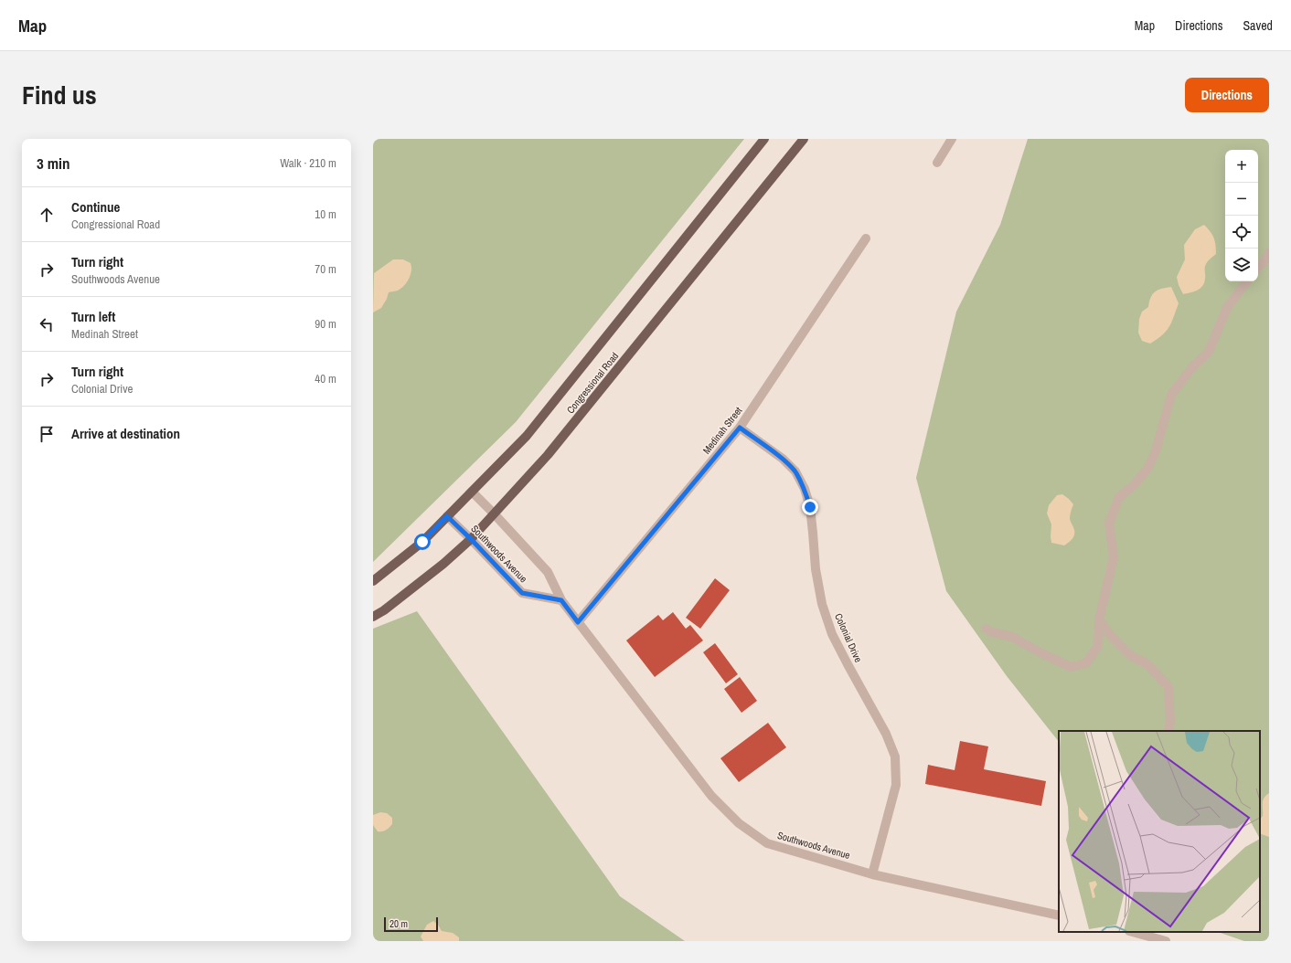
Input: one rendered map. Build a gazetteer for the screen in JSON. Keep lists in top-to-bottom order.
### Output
{
  "streets": {
    "main road": ["Congressional Road"],
    "street": ["Medinah Street", "Southwoods Avenue", "Colonial Drive"]
  },
  "crossings": [
    ["Congressional Road", "Southwoods Avenue"],
    ["Medinah Street", "Southwoods Avenue"],
    ["Medinah Street", "Colonial Drive"],
    ["Southwoods Avenue", "Colonial Drive"]
  ],
  "scale_bar": "20 m",
  "page": {
    "header": "Map",
    "nav": ["Map", "Directions", "Saved"],
    "title": "Find us",
    "buttons": "Directions",
    "heading": ["3 min", "Walk · 210 m"],
    "map_buttons": ["+", "−"],
    "list": [
      ["Continue", "Congressional Road", "10 m"],
      ["Turn right", "Southwoods Avenue", "70 m"],
      ["Turn left", "Medinah Street", "90 m"],
      ["Turn right", "Colonial Drive", "40 m"],
      "Arrive at destination"
    ],
    "scale": "20 m"
  }
}
